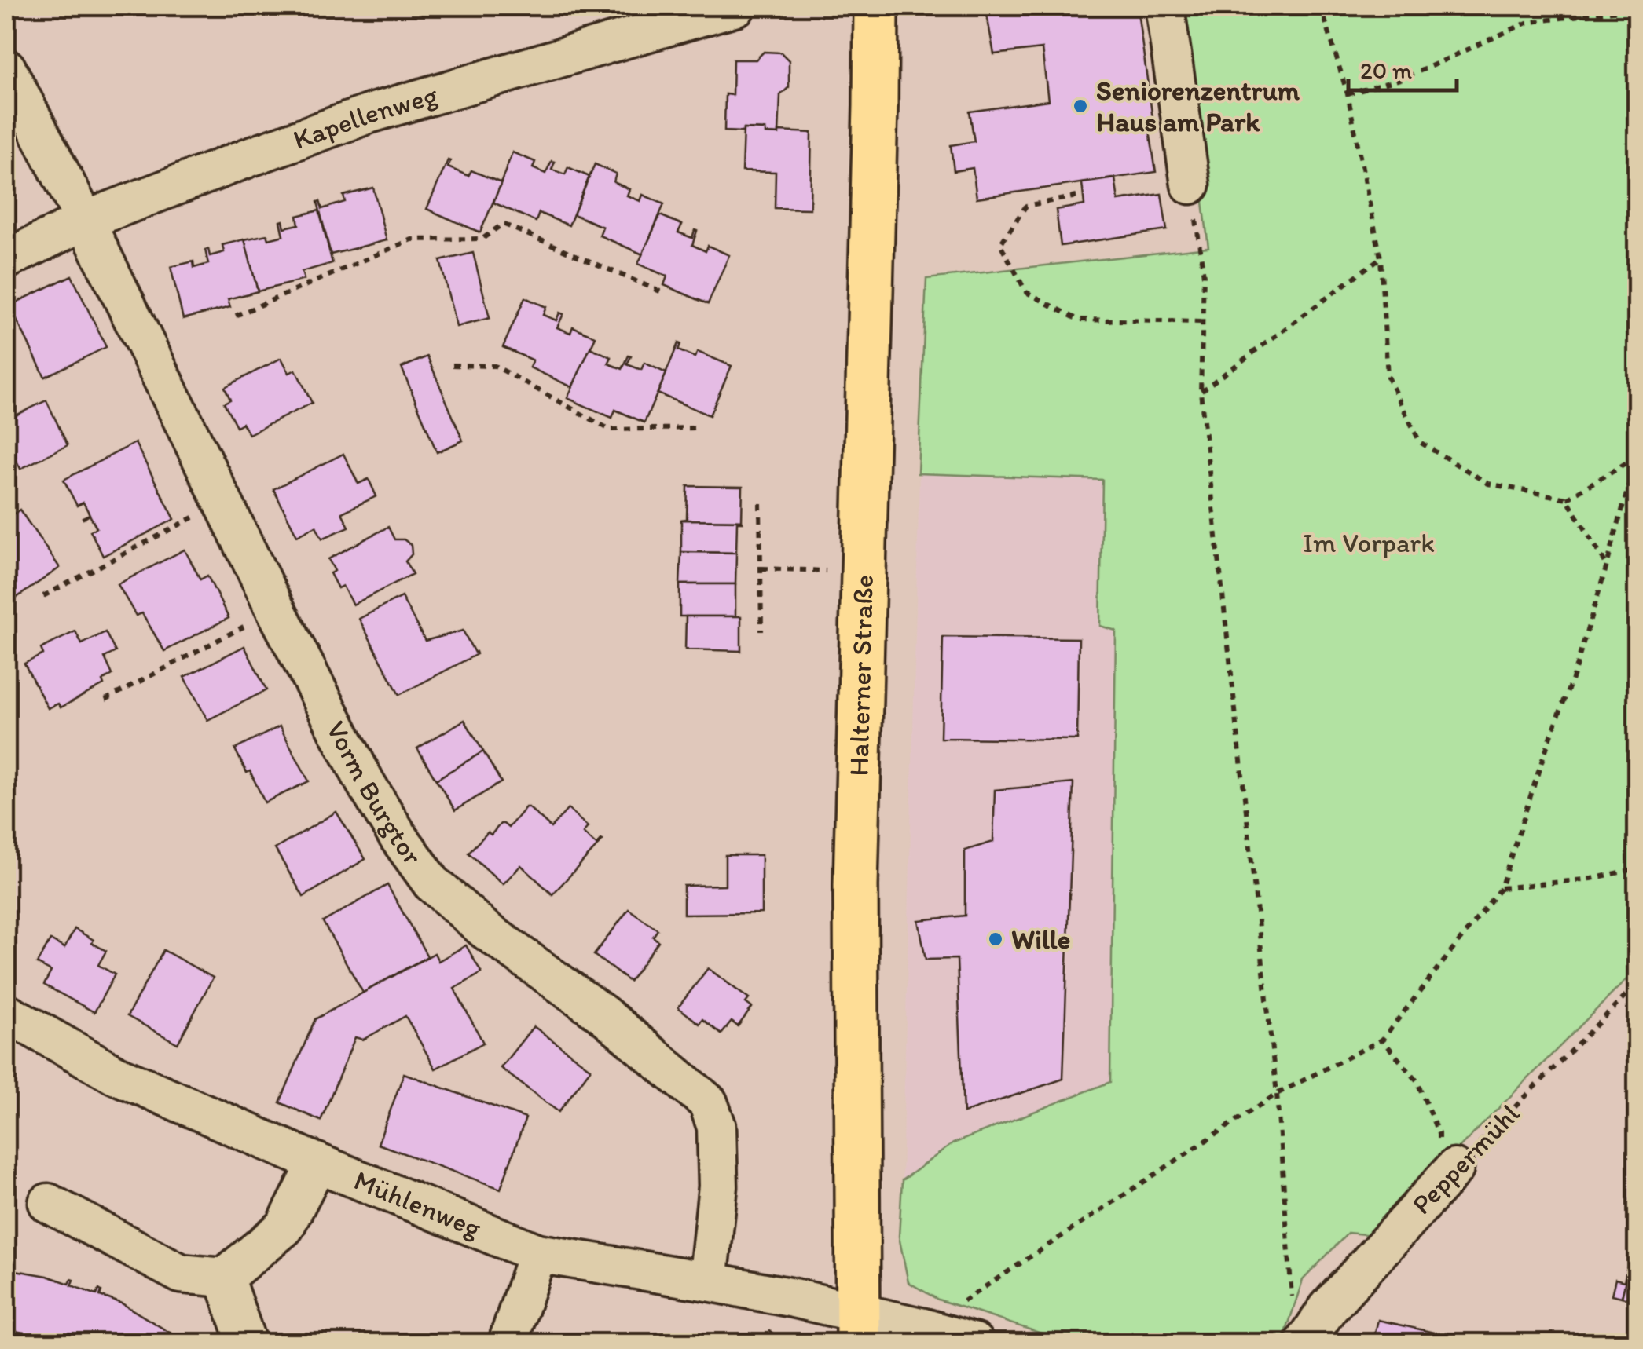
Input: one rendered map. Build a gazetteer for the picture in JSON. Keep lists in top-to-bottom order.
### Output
{
  "streets": {
    "main road": ["Halterner Straße"],
    "street": [
      "Kapellenweg",
      "Vorm Burgtor",
      "Peppermühl",
      "Mühlenweg"
    ]
  },
  "crossings": [
    ["Kapellenweg", "Vorm Burgtor"],
    ["Halterner Straße", "Mühlenweg"],
    ["Vorm Burgtor", "Mühlenweg"]
  ],
  "parks": ["Im Vorpark"],
  "places": ["Seniorenzentrum Haus am Park", "Wille"],
  "scale_bar": "20 m"
}
